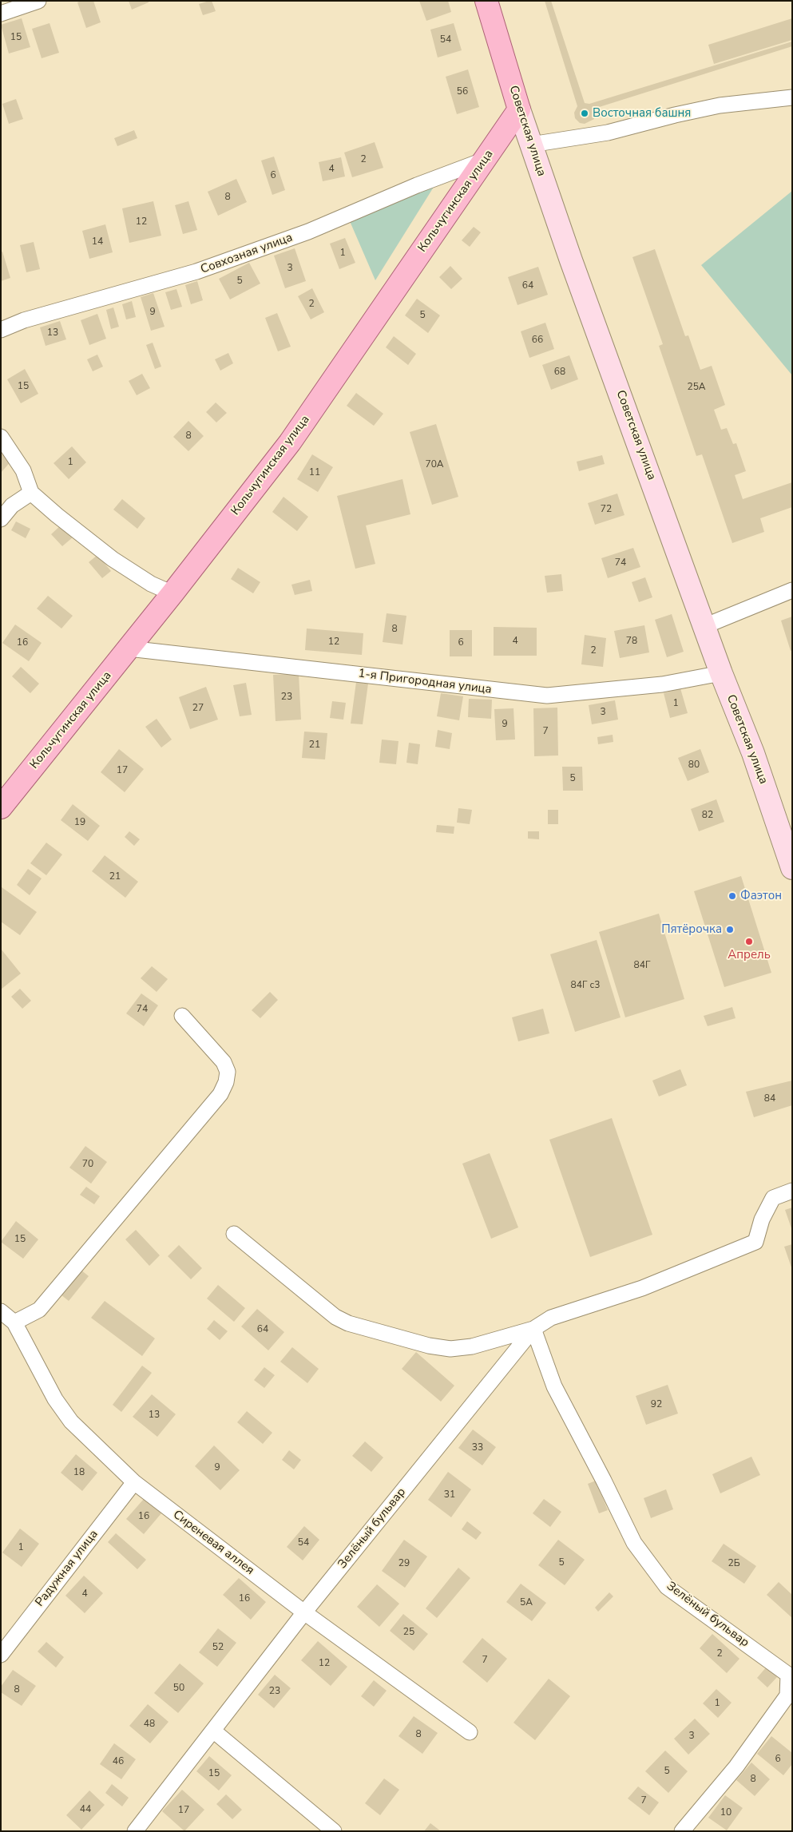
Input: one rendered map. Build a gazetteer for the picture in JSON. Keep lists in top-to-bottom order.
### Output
{
  "streets": {
    "main road": ["Советская улица", "Кольчугинская улица"],
    "street": [
      "Совхозная улица",
      "1-я Пригородная улица",
      "Зелёный бульвар",
      "Сиреневая аллея",
      "Радужная улица"
    ]
  },
  "crossings": [
    ["Советская улица", "Кольчугинская улица"],
    ["Советская улица", "1-я Пригородная улица"],
    ["Кольчугинская улица", "Совхозная улица"],
    ["Кольчугинская улица", "1-я Пригородная улица"],
    ["Зелёный бульвар", "Сиреневая аллея"],
    ["Сиреневая аллея", "Радужная улица"]
  ],
  "places": [
    "Восточная башня",
    "Фаэтон",
    "Пятёрочка",
    "Апрель"
  ],
  "house_numbers": [
    "15",
    "54",
    "56",
    "2",
    "4",
    "6",
    "8",
    "12",
    "14",
    "1",
    "3",
    "5",
    "64",
    "2",
    "9",
    "5",
    "13",
    "66",
    "68",
    "15",
    "25А",
    "8",
    "1",
    "70А",
    "11",
    "72",
    "74",
    "8",
    "4",
    "78",
    "12",
    "16",
    "6",
    "2",
    "23",
    "1",
    "27",
    "3",
    "9",
    "7",
    "21",
    "80",
    "17",
    "5",
    "82",
    "19",
    "21",
    "84Г",
    "84Г с3",
    "74",
    "84",
    "70",
    "15",
    "64",
    "92",
    "13",
    "33",
    "9",
    "18",
    "31",
    "16",
    "54",
    "1",
    "5",
    "29",
    "2Б",
    "4",
    "16",
    "5А",
    "25",
    "52",
    "2",
    "7",
    "12",
    "50",
    "8",
    "23",
    "1",
    "48",
    "8",
    "3",
    "6",
    "46",
    "5",
    "15",
    "8",
    "7",
    "44",
    "17",
    "10"
  ]
}
